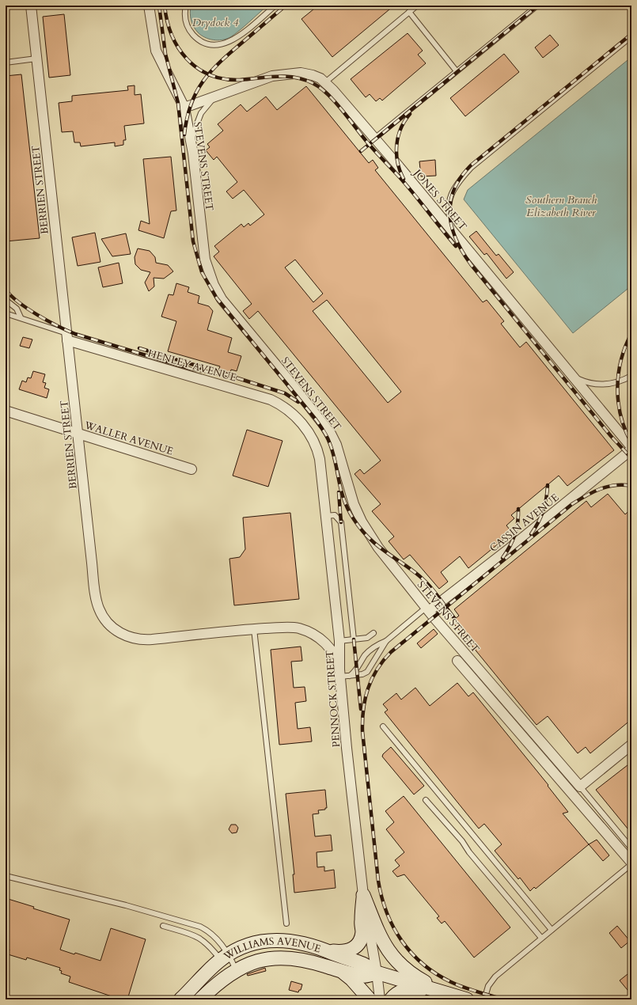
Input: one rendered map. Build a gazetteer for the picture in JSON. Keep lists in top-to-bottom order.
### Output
{
  "streets": {
    "street": [
      "STEVENS STREET",
      "BERRIEN STREET",
      "JONES STREET",
      "HENLEY AVENUE",
      "WALLER AVENUE",
      "CASSIN AVENUE",
      "PENNOCK STREET",
      "WILLIAMS AVENUE"
    ]
  },
  "crossings": [
    ["STEVENS STREET", "JONES STREET"],
    ["STEVENS STREET", "CASSIN AVENUE"],
    ["BERRIEN STREET", "HENLEY AVENUE"],
    ["BERRIEN STREET", "WALLER AVENUE"],
    ["BERRIEN STREET", "PENNOCK STREET"],
    ["JONES STREET", "CASSIN AVENUE"],
    ["HENLEY AVENUE", "PENNOCK STREET"],
    ["PENNOCK STREET", "WILLIAMS AVENUE"]
  ],
  "water": ["Drydock 4", "Southern Branch Elizabeth River"]
}
